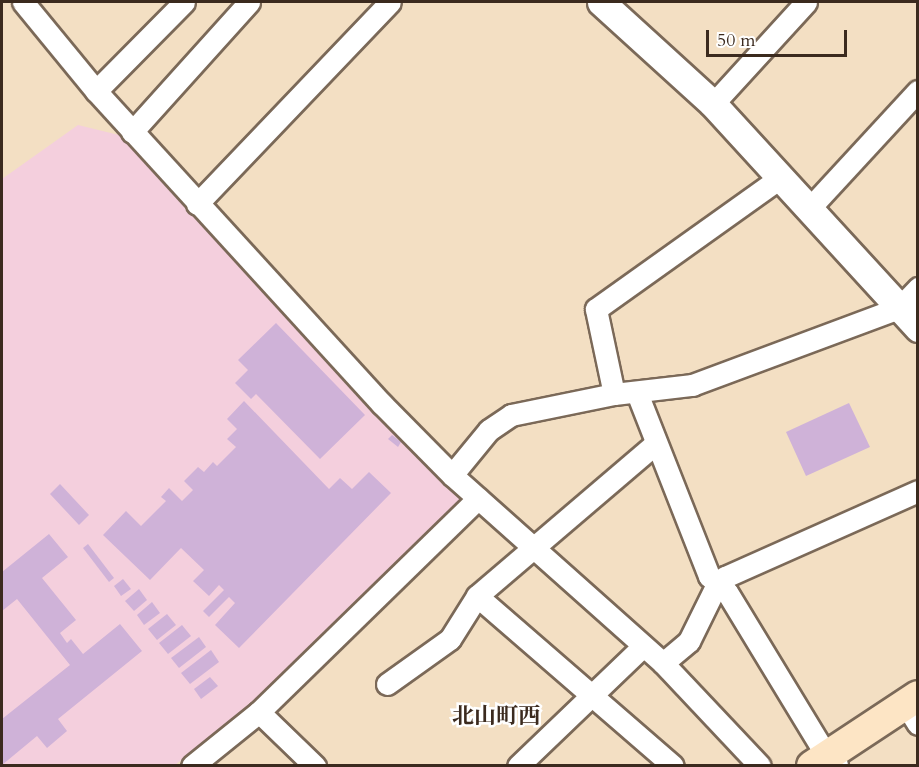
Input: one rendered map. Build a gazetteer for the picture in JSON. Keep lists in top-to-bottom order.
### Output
{
  "districts": ["北山町西"],
  "scale_bar": "50 m"
}
